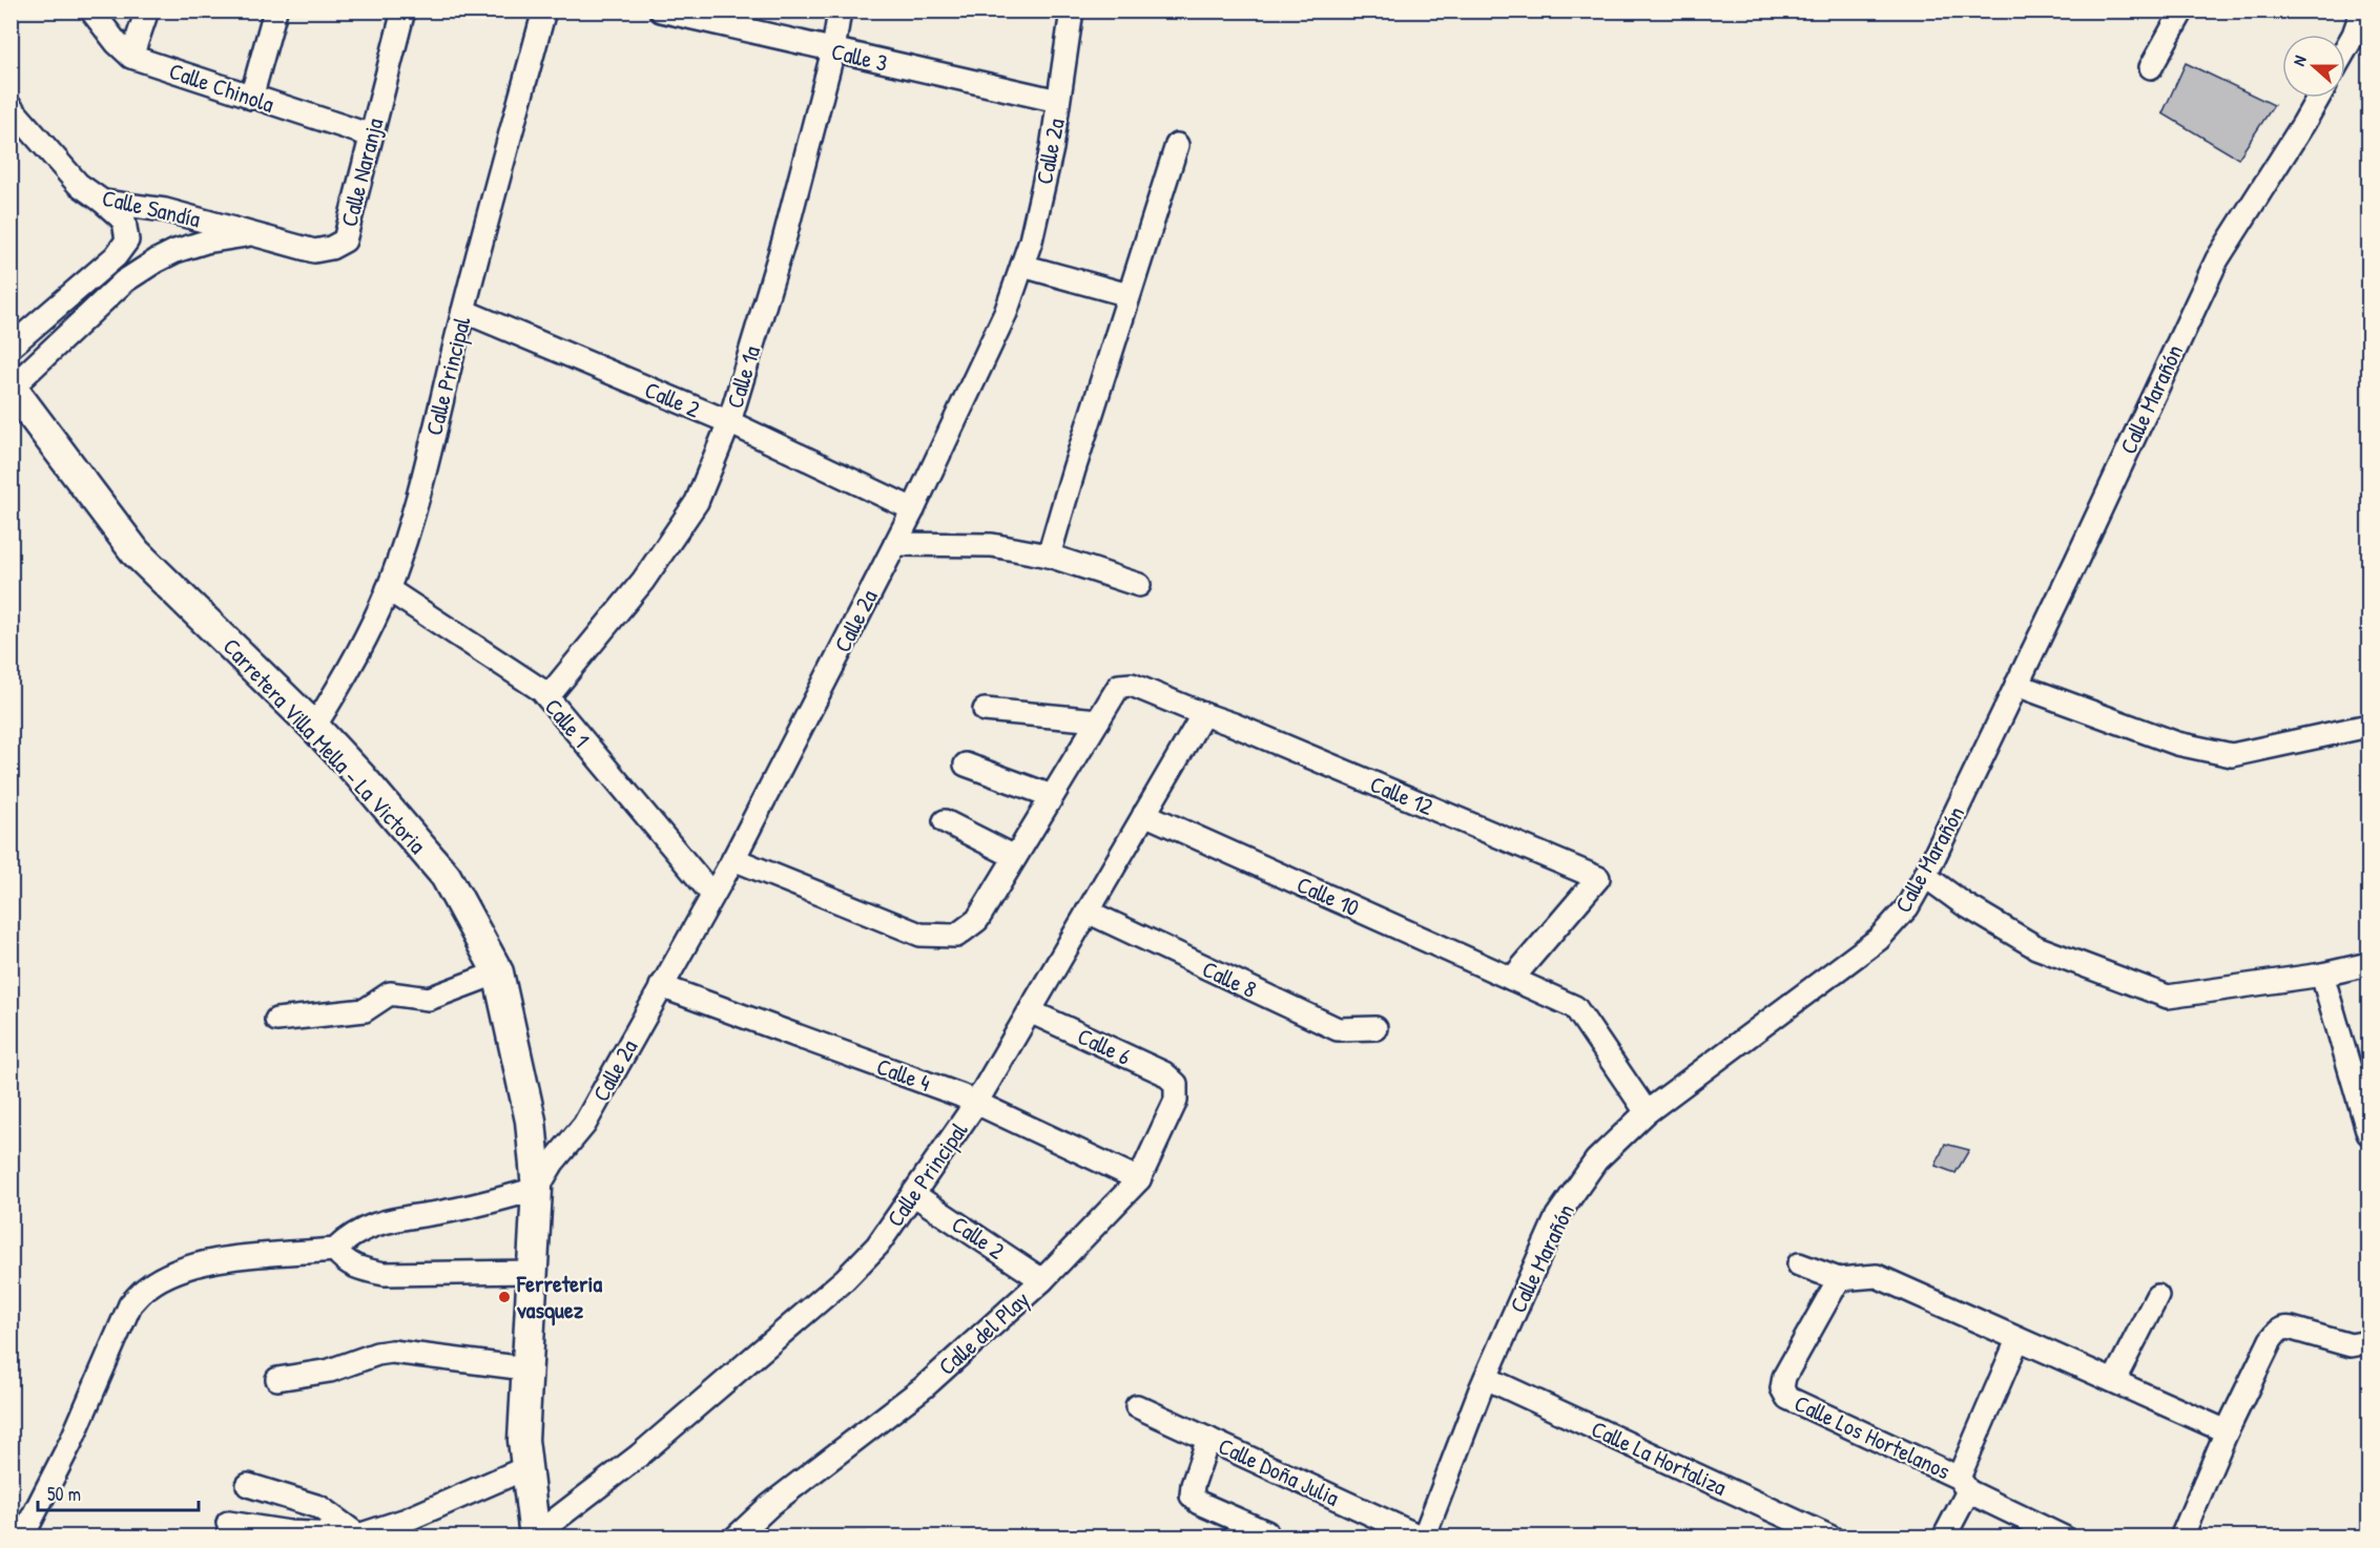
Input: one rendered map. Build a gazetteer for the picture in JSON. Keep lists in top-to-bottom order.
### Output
{
  "streets": {
    "main road": ["Carretera Villa Mella - La Victoria"],
    "street": [
      "Calle 3",
      "Calle Chinola",
      "Calle 2a",
      "Calle Naranja",
      "Calle Sandía",
      "Calle Principal",
      "Calle 1a",
      "Calle 2",
      "Calle Marañón",
      "Calle 1",
      "Calle 12",
      "Calle 10",
      "Calle 8",
      "Calle 6",
      "Calle 4",
      "Calle del Play",
      "Calle Los Hortelanos",
      "Calle La Hortaliza",
      "Calle Doña Julia"
    ]
  },
  "crossings": [
    ["Calle 3", "Calle 2a"],
    ["Calle 3", "Calle 1a"],
    ["Calle Chinola", "Calle Naranja"],
    ["Calle 2a", "Calle 2"],
    ["Calle 2a", "Calle 1"],
    ["Calle 2a", "Carretera Villa Mella - La Victoria"],
    ["Calle 2a", "Calle 4"],
    ["Calle Naranja", "Calle Sandía"],
    ["Calle Principal", "Calle 2"],
    ["Calle Principal", "Calle 1"],
    ["Calle Principal", "Carretera Villa Mella - La Victoria"],
    ["Calle Principal", "Calle 12"],
    ["Calle Principal", "Calle 10"],
    ["Calle Principal", "Calle 8"],
    ["Calle Principal", "Calle 6"],
    ["Calle Principal", "Calle 4"],
    ["Calle 1a", "Calle 2"],
    ["Calle 1a", "Calle 1"],
    ["Calle 2", "Calle del Play"],
    ["Calle Marañón", "Calle 10"],
    ["Calle Marañón", "Calle La Hortaliza"],
    ["Calle Marañón", "Calle Doña Julia"],
    ["Calle 12", "Calle 10"],
    ["Calle 6", "Calle del Play"],
    ["Calle 4", "Calle del Play"]
  ],
  "places": ["Ferreteria vasquez"],
  "scale_bar": "50 m",
  "north": "left"
}
